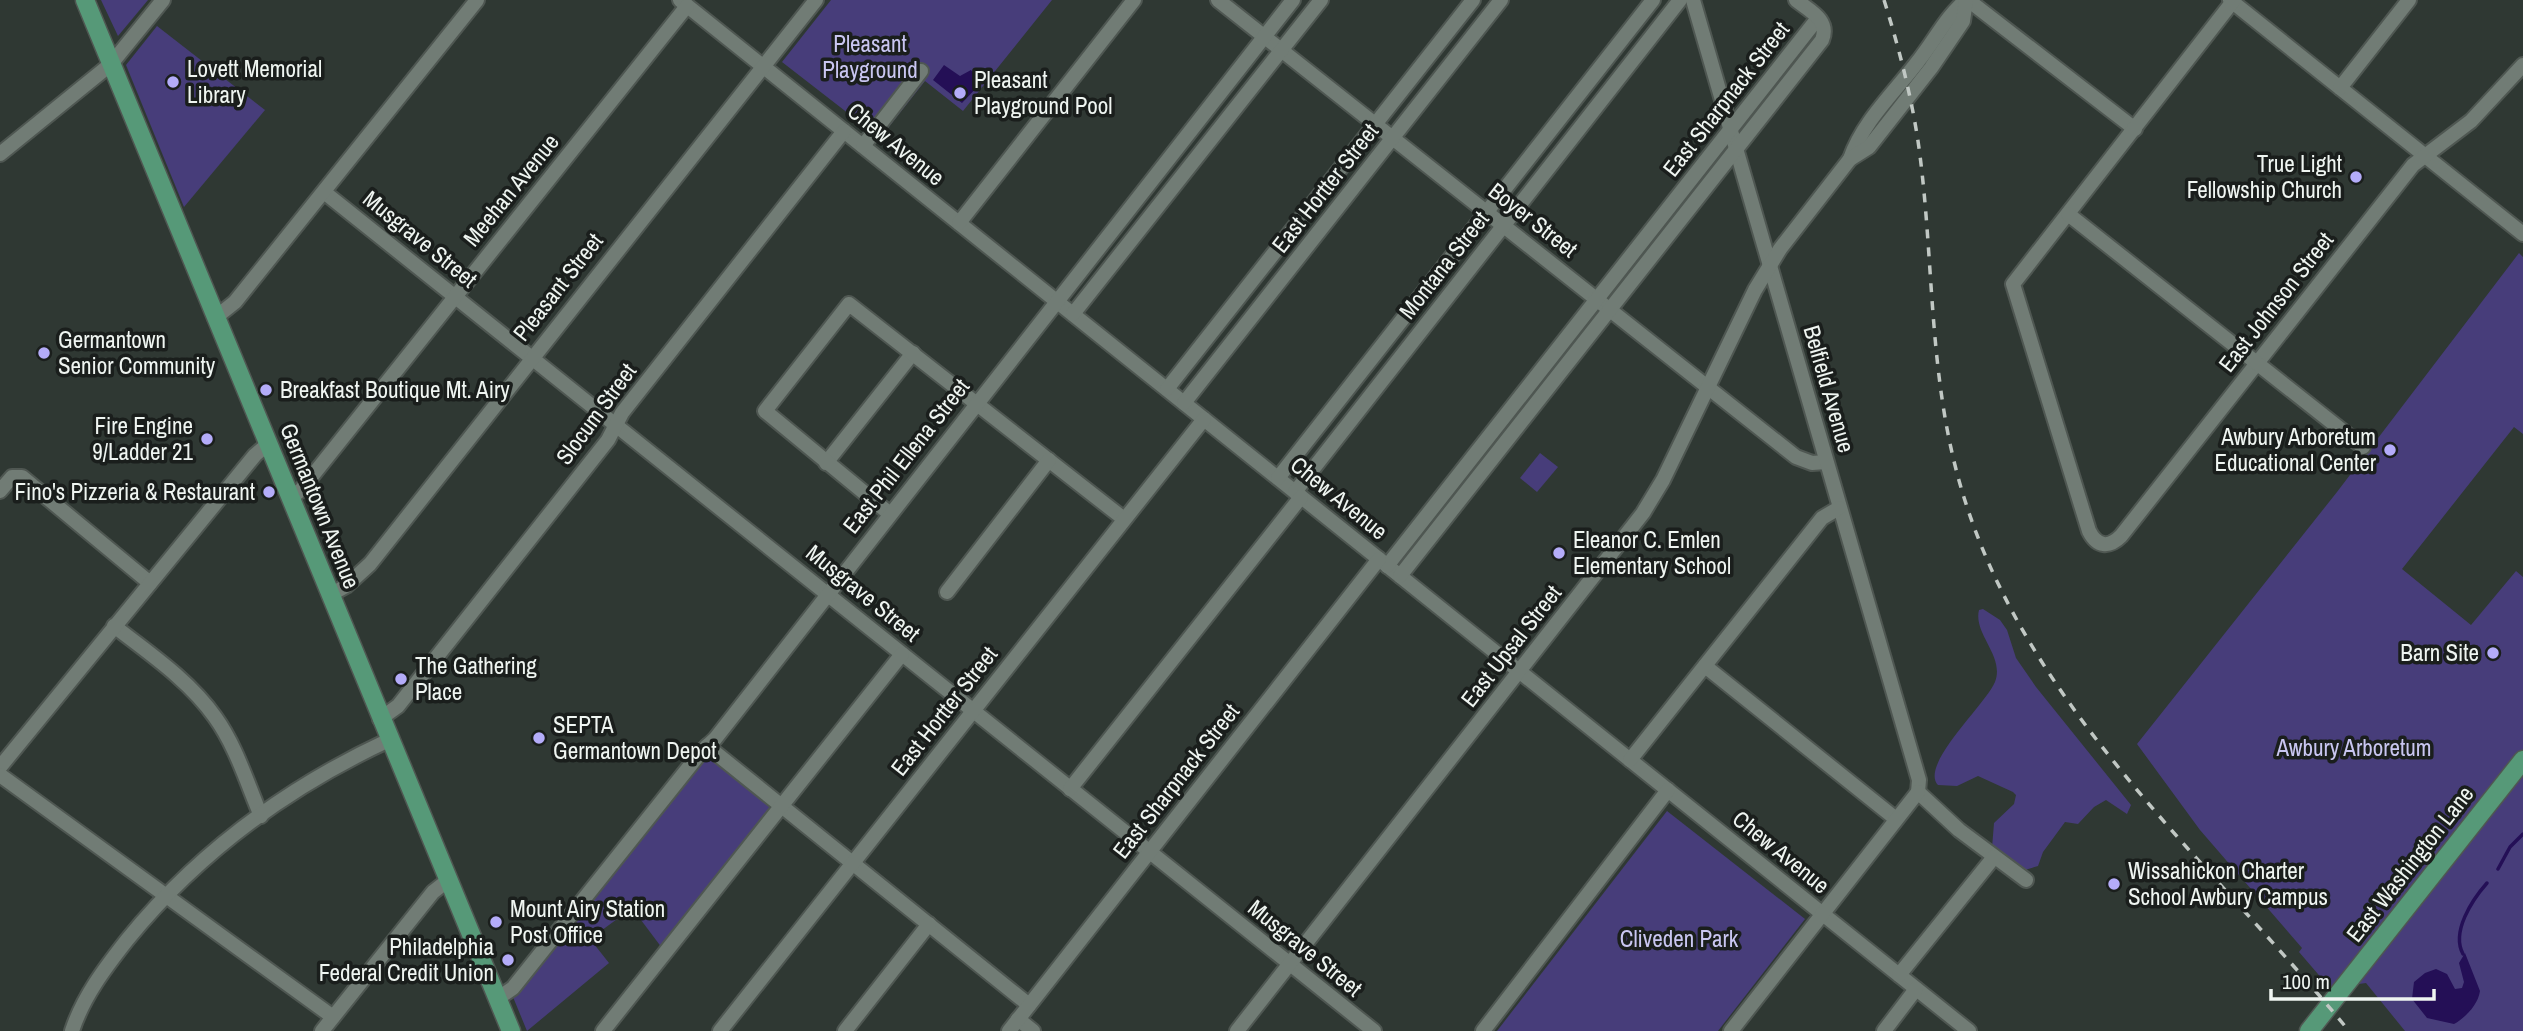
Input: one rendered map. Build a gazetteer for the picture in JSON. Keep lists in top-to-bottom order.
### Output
{
  "streets": {
    "main road": ["Germantown Avenue", "East Washington Lane"],
    "street": [
      "East Sharpnack Street",
      "Chew Avenue",
      "East Hortter Street",
      "Meehan Avenue",
      "Boyer Street",
      "Musgrave Street",
      "Montana Street",
      "Pleasant Street",
      "East Johnson Street",
      "Belfield Avenue",
      "Slocum Street",
      "East Phil Ellena Street",
      "East Upsal Street"
    ]
  },
  "crossings": [
    ["East Sharpnack Street", "Chew Avenue"],
    ["East Sharpnack Street", "Boyer Street"],
    ["East Sharpnack Street", "Musgrave Street"],
    ["East Sharpnack Street", "Belfield Avenue"],
    ["Chew Avenue", "East Hortter Street"],
    ["Chew Avenue", "Meehan Avenue"],
    ["Chew Avenue", "Montana Street"],
    ["Chew Avenue", "Pleasant Street"],
    ["Chew Avenue", "Slocum Street"],
    ["Chew Avenue", "East Phil Ellena Street"],
    ["Chew Avenue", "East Upsal Street"],
    ["East Hortter Street", "Boyer Street"],
    ["East Hortter Street", "Musgrave Street"],
    ["Meehan Avenue", "Musgrave Street"],
    ["Meehan Avenue", "Germantown Avenue"],
    ["Boyer Street", "Montana Street"],
    ["Boyer Street", "Belfield Avenue"],
    ["Boyer Street", "East Phil Ellena Street"],
    ["Boyer Street", "East Upsal Street"],
    ["Musgrave Street", "Montana Street"],
    ["Musgrave Street", "Pleasant Street"],
    ["Musgrave Street", "Slocum Street"],
    ["Musgrave Street", "East Phil Ellena Street"],
    ["Musgrave Street", "East Upsal Street"],
    ["Pleasant Street", "Germantown Avenue"],
    ["Belfield Avenue", "East Upsal Street"],
    ["Slocum Street", "Germantown Avenue"],
    ["East Phil Ellena Street", "Germantown Avenue"]
  ],
  "parks": ["Pleasant Playground", "Awbury Arboretum", "Cliveden Park"],
  "places": [
    "Lovett Memorial Library",
    "Pleasant Playground Pool",
    "True Light Fellowship Church",
    "Germantown Senior Community",
    "Breakfast Boutique Mt. Airy",
    "Fire Engine 9/Ladder 21",
    "Awbury Arboretum Educational Center",
    "Fino's Pizzeria & Restaurant",
    "Eleanor C. Emlen Elementary School",
    "Barn Site",
    "The Gathering Place",
    "SEPTA Germantown Depot",
    "Wissahickon Charter School Awbury Campus",
    "Mount Airy Station Post Office",
    "Philadelphia Federal Credit Union"
  ],
  "scale_bar": "100 m"
}
